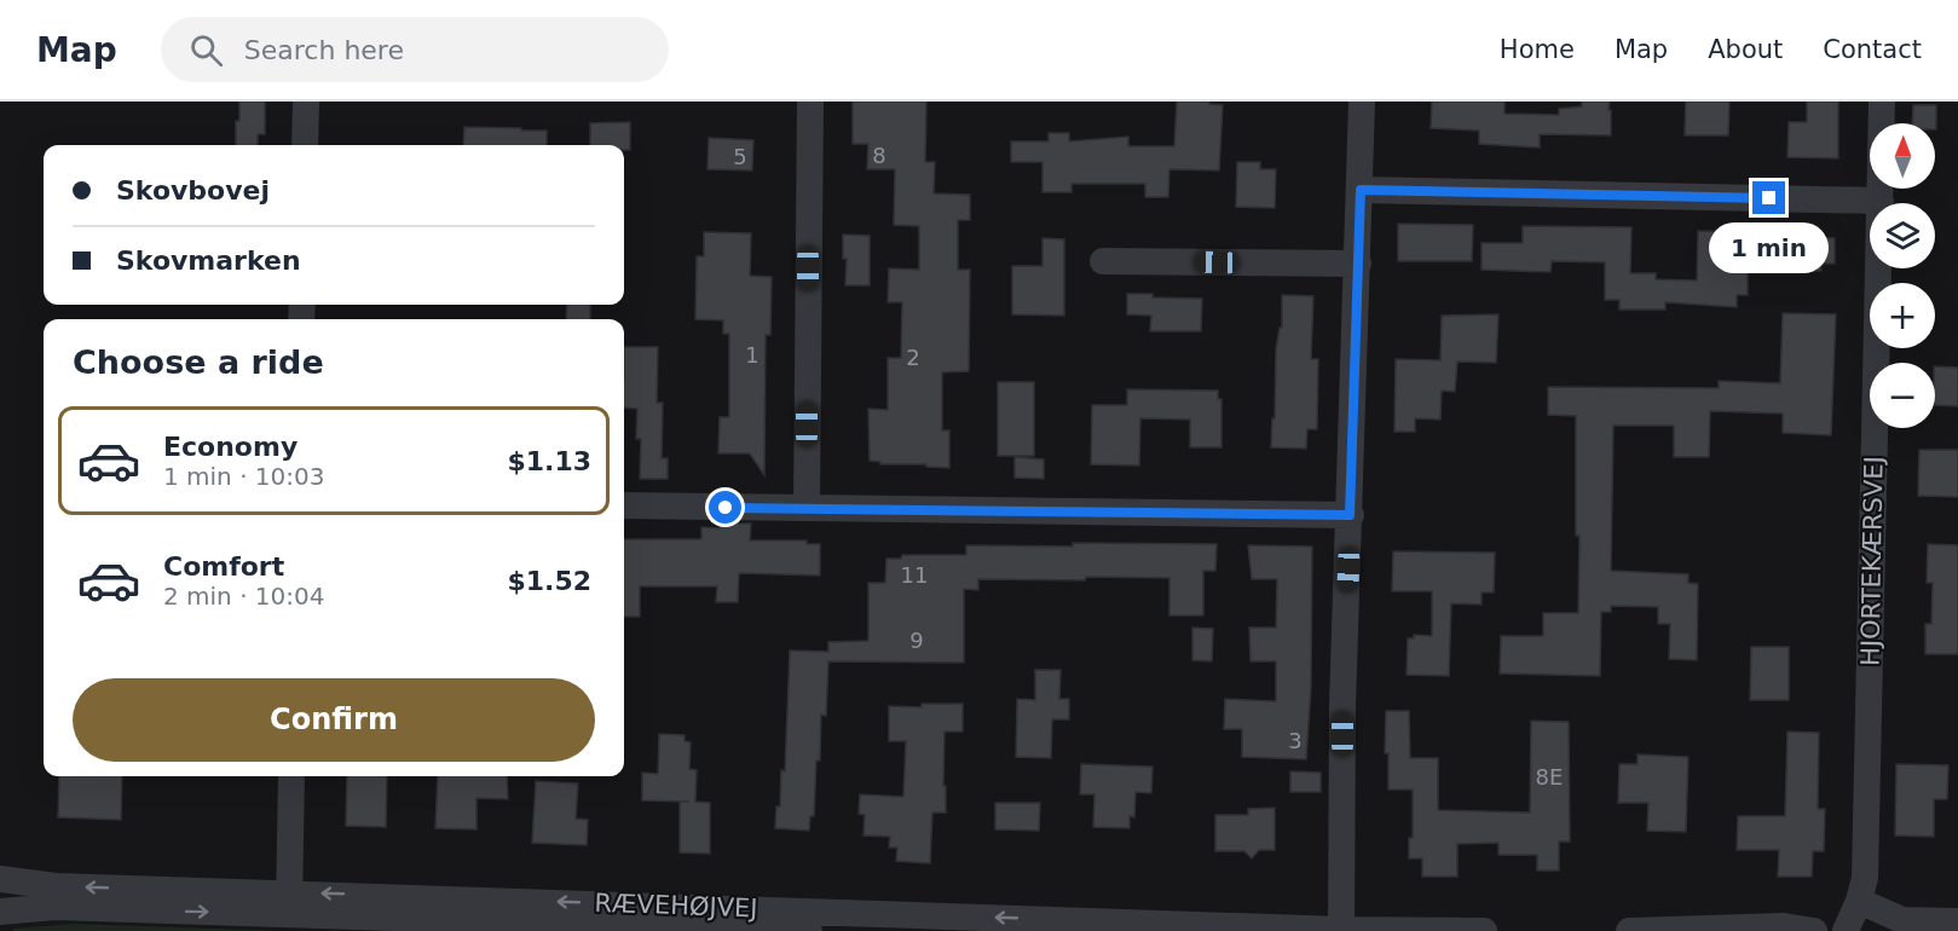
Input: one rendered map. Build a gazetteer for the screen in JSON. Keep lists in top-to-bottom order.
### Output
{
  "streets": {
    "street": ["HJORTEKÆRSVEJ", "RÆVEHØJVEJ"]
  },
  "house_numbers": [
    "8",
    "5",
    "1",
    "2",
    "11",
    "9",
    "3",
    "8E"
  ],
  "north": "top",
  "page": {
    "header": "Map",
    "search": "Search here",
    "nav": [
      "Home",
      "Map",
      "About",
      "Contact"
    ],
    "map_buttons": ["+", "−"],
    "banner": ["Skovbovej", "Skovmarken"],
    "bubble": "1 min",
    "heading": "Choose a ride",
    "list": [
      {
        "name": "Economy",
        "note": "1 min · 10:03",
        "value": "$1.13"
      },
      {
        "name": "Comfort",
        "note": "2 min · 10:04",
        "value": "$1.52"
      }
    ],
    "buttons": "Confirm"
  }
}
